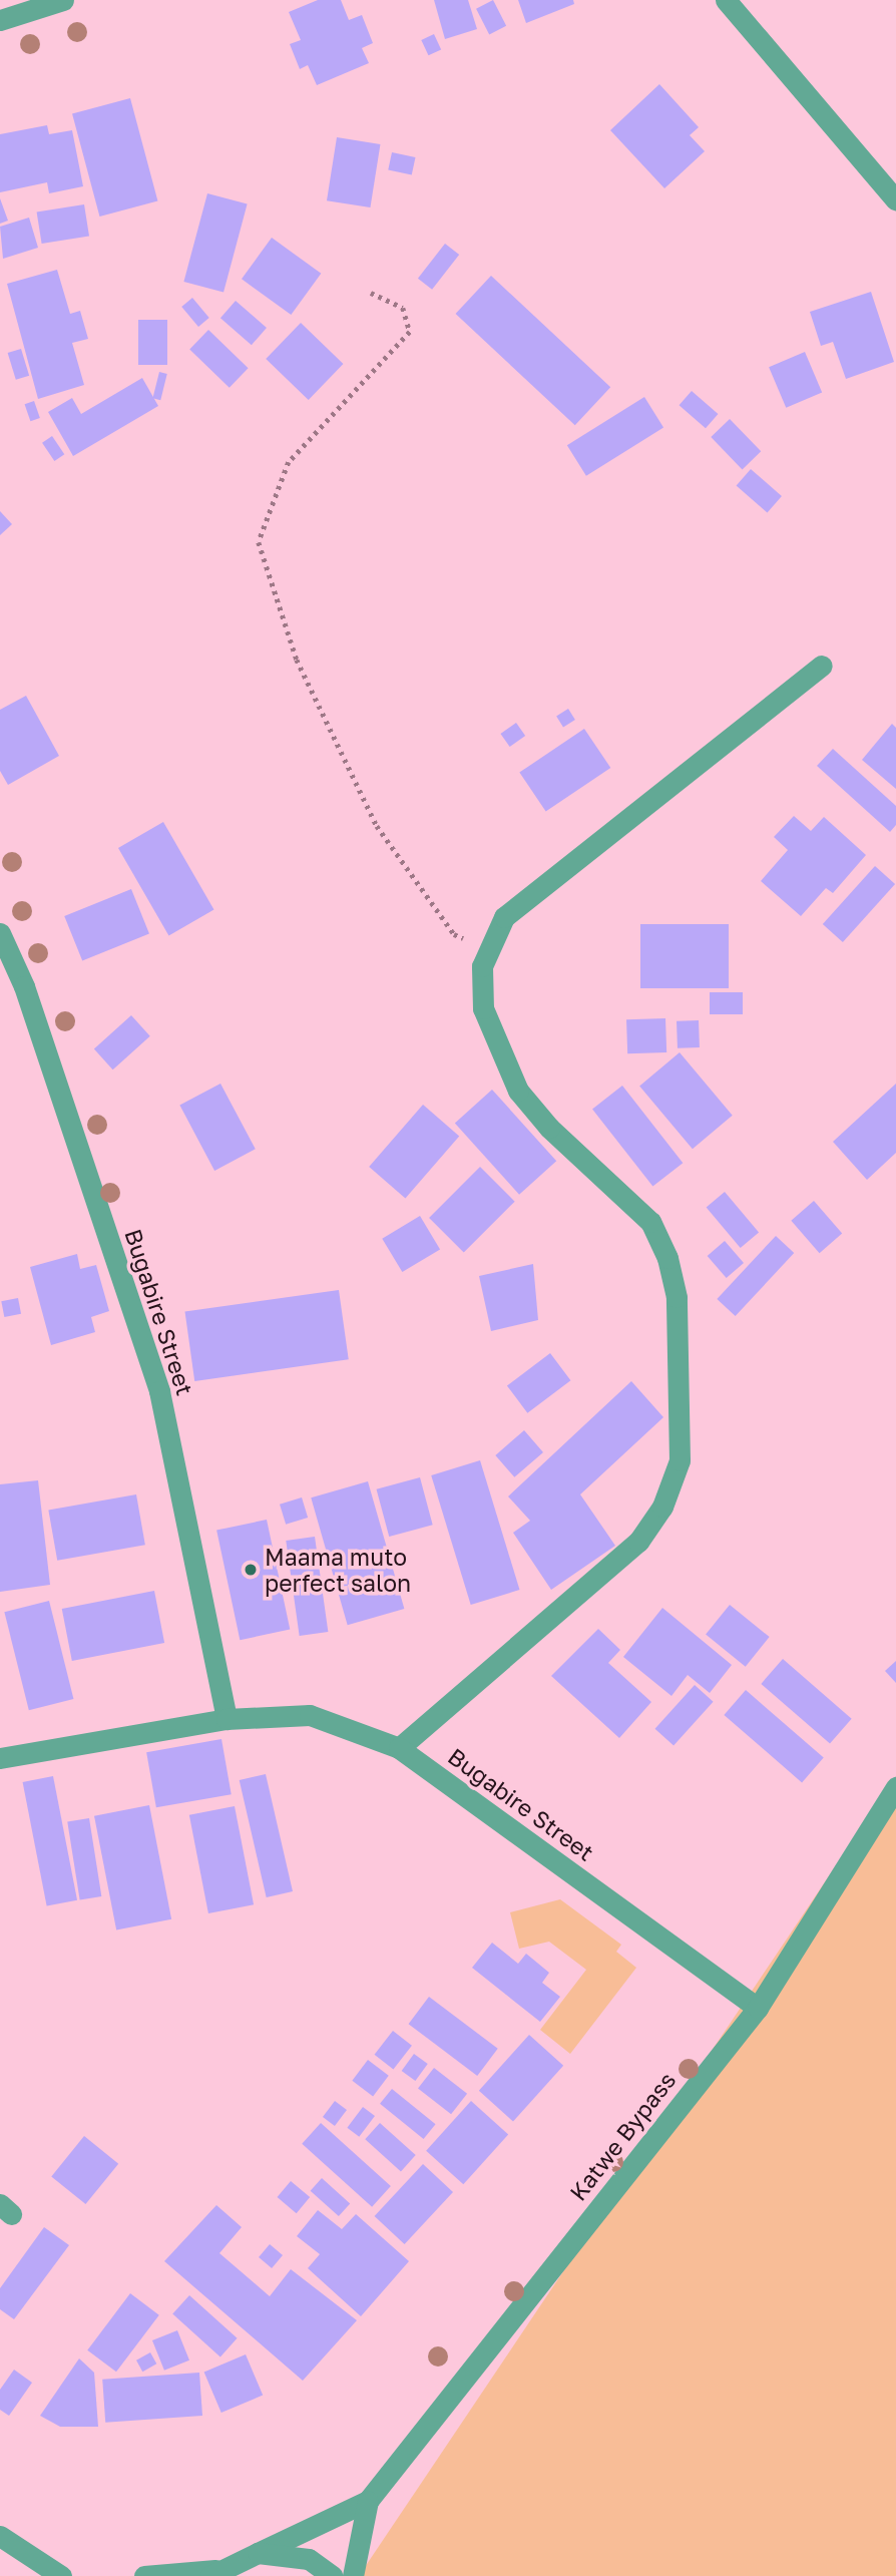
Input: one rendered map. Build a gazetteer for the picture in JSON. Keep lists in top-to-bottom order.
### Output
{
  "streets": {
    "street": ["Bugabire Street", "Katwe Bypass"]
  },
  "crossings": [
    ["Bugabire Street", "Katwe Bypass"]
  ],
  "places": ["Maama muto perfect salon"]
}
